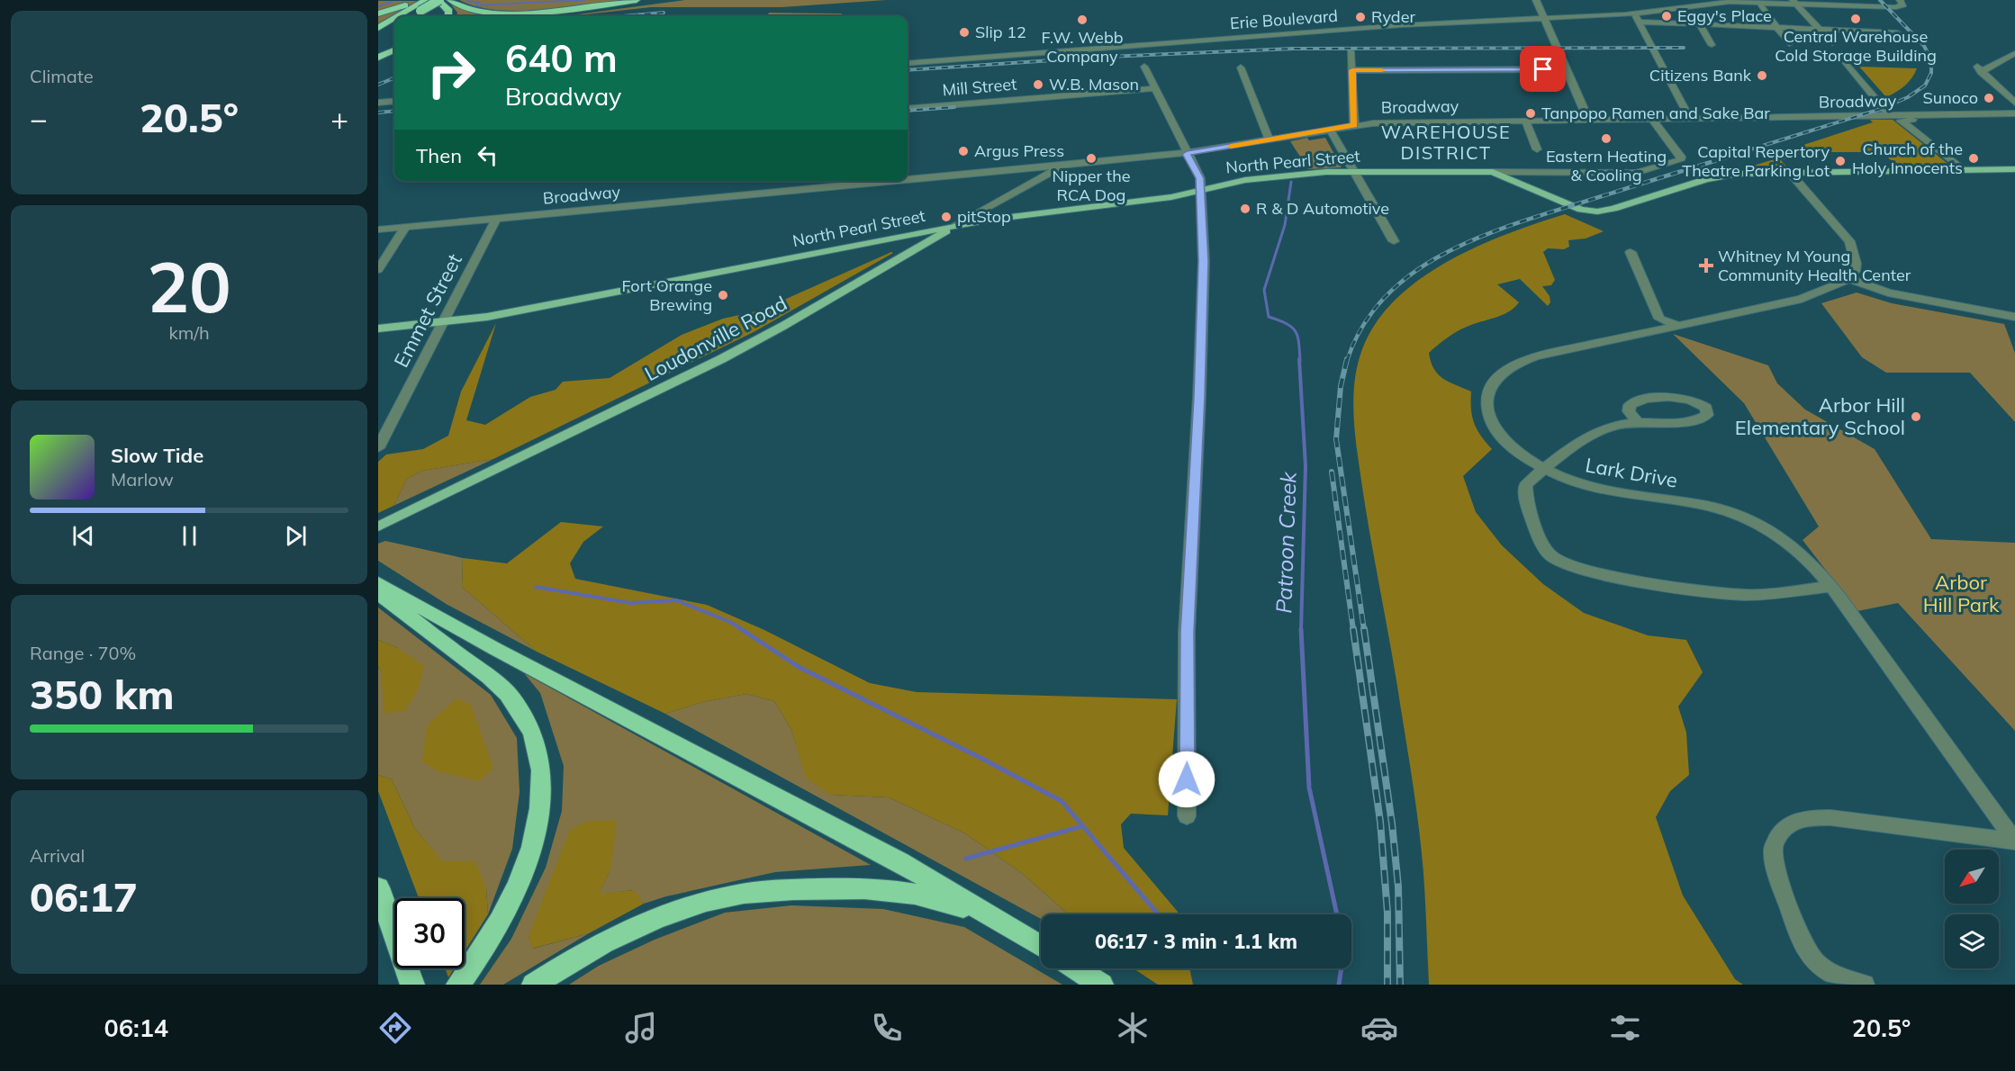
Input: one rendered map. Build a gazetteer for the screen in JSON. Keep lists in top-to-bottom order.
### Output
{
  "streets": {
    "main road": ["North Pearl Street", "Loudonville Road"],
    "street": [
      "Erie Boulevard",
      "Mill Street",
      "Broadway",
      "Emmet Street",
      "Lark Drive"
    ]
  },
  "crossings": [
    ["Broadway", "Emmet Street"],
    ["Broadway", "Loudonville Road"],
    ["North Pearl Street", "Emmet Street"],
    ["North Pearl Street", "Loudonville Road"]
  ],
  "districts": ["WAREHOUSE DISTRICT"],
  "water": ["Patroon Creek"],
  "parks": ["Arbor Hill Park"],
  "places": {
    "other": [
      "Eggy's Place",
      "Ryder",
      "Central Warehouse Cold Storage Building",
      "F.W. Webb Company",
      "Slip 12",
      "Citizens Bank",
      "W.B. Mason",
      "Sunoco",
      "Tanpopo Ramen and Sake Bar",
      "Eastern Heating & Cooling",
      "Argus Press",
      "Nipper the RCA Dog",
      "Church of the Holy Innocents",
      "Capital Repertory Theatre Parking Lot",
      "R & D Automotive",
      "pitStop",
      "Fort Orange Brewing",
      "Arbor Hill Elementary School"
    ],
    "health": ["Whitney M Young Community Health Center"]
  },
  "north": "bottom left",
  "page": {
    "tile": [
      "Climate",
      ["20", "km/h"],
      ["Range · 70%", "350 km"],
      ["Arrival", "06:17"]
    ],
    "turn": ["640 m", "Broadway"],
    "heat": ["−", "20.5°", "+"],
    "then": "Then",
    "song": ["Slow Tide", "Marlow"],
    "limit": "30",
    "trip": "06:17 · 3 min · 1.1 km",
    "tabs": ["06:14", "20.5°"]
  }
}
